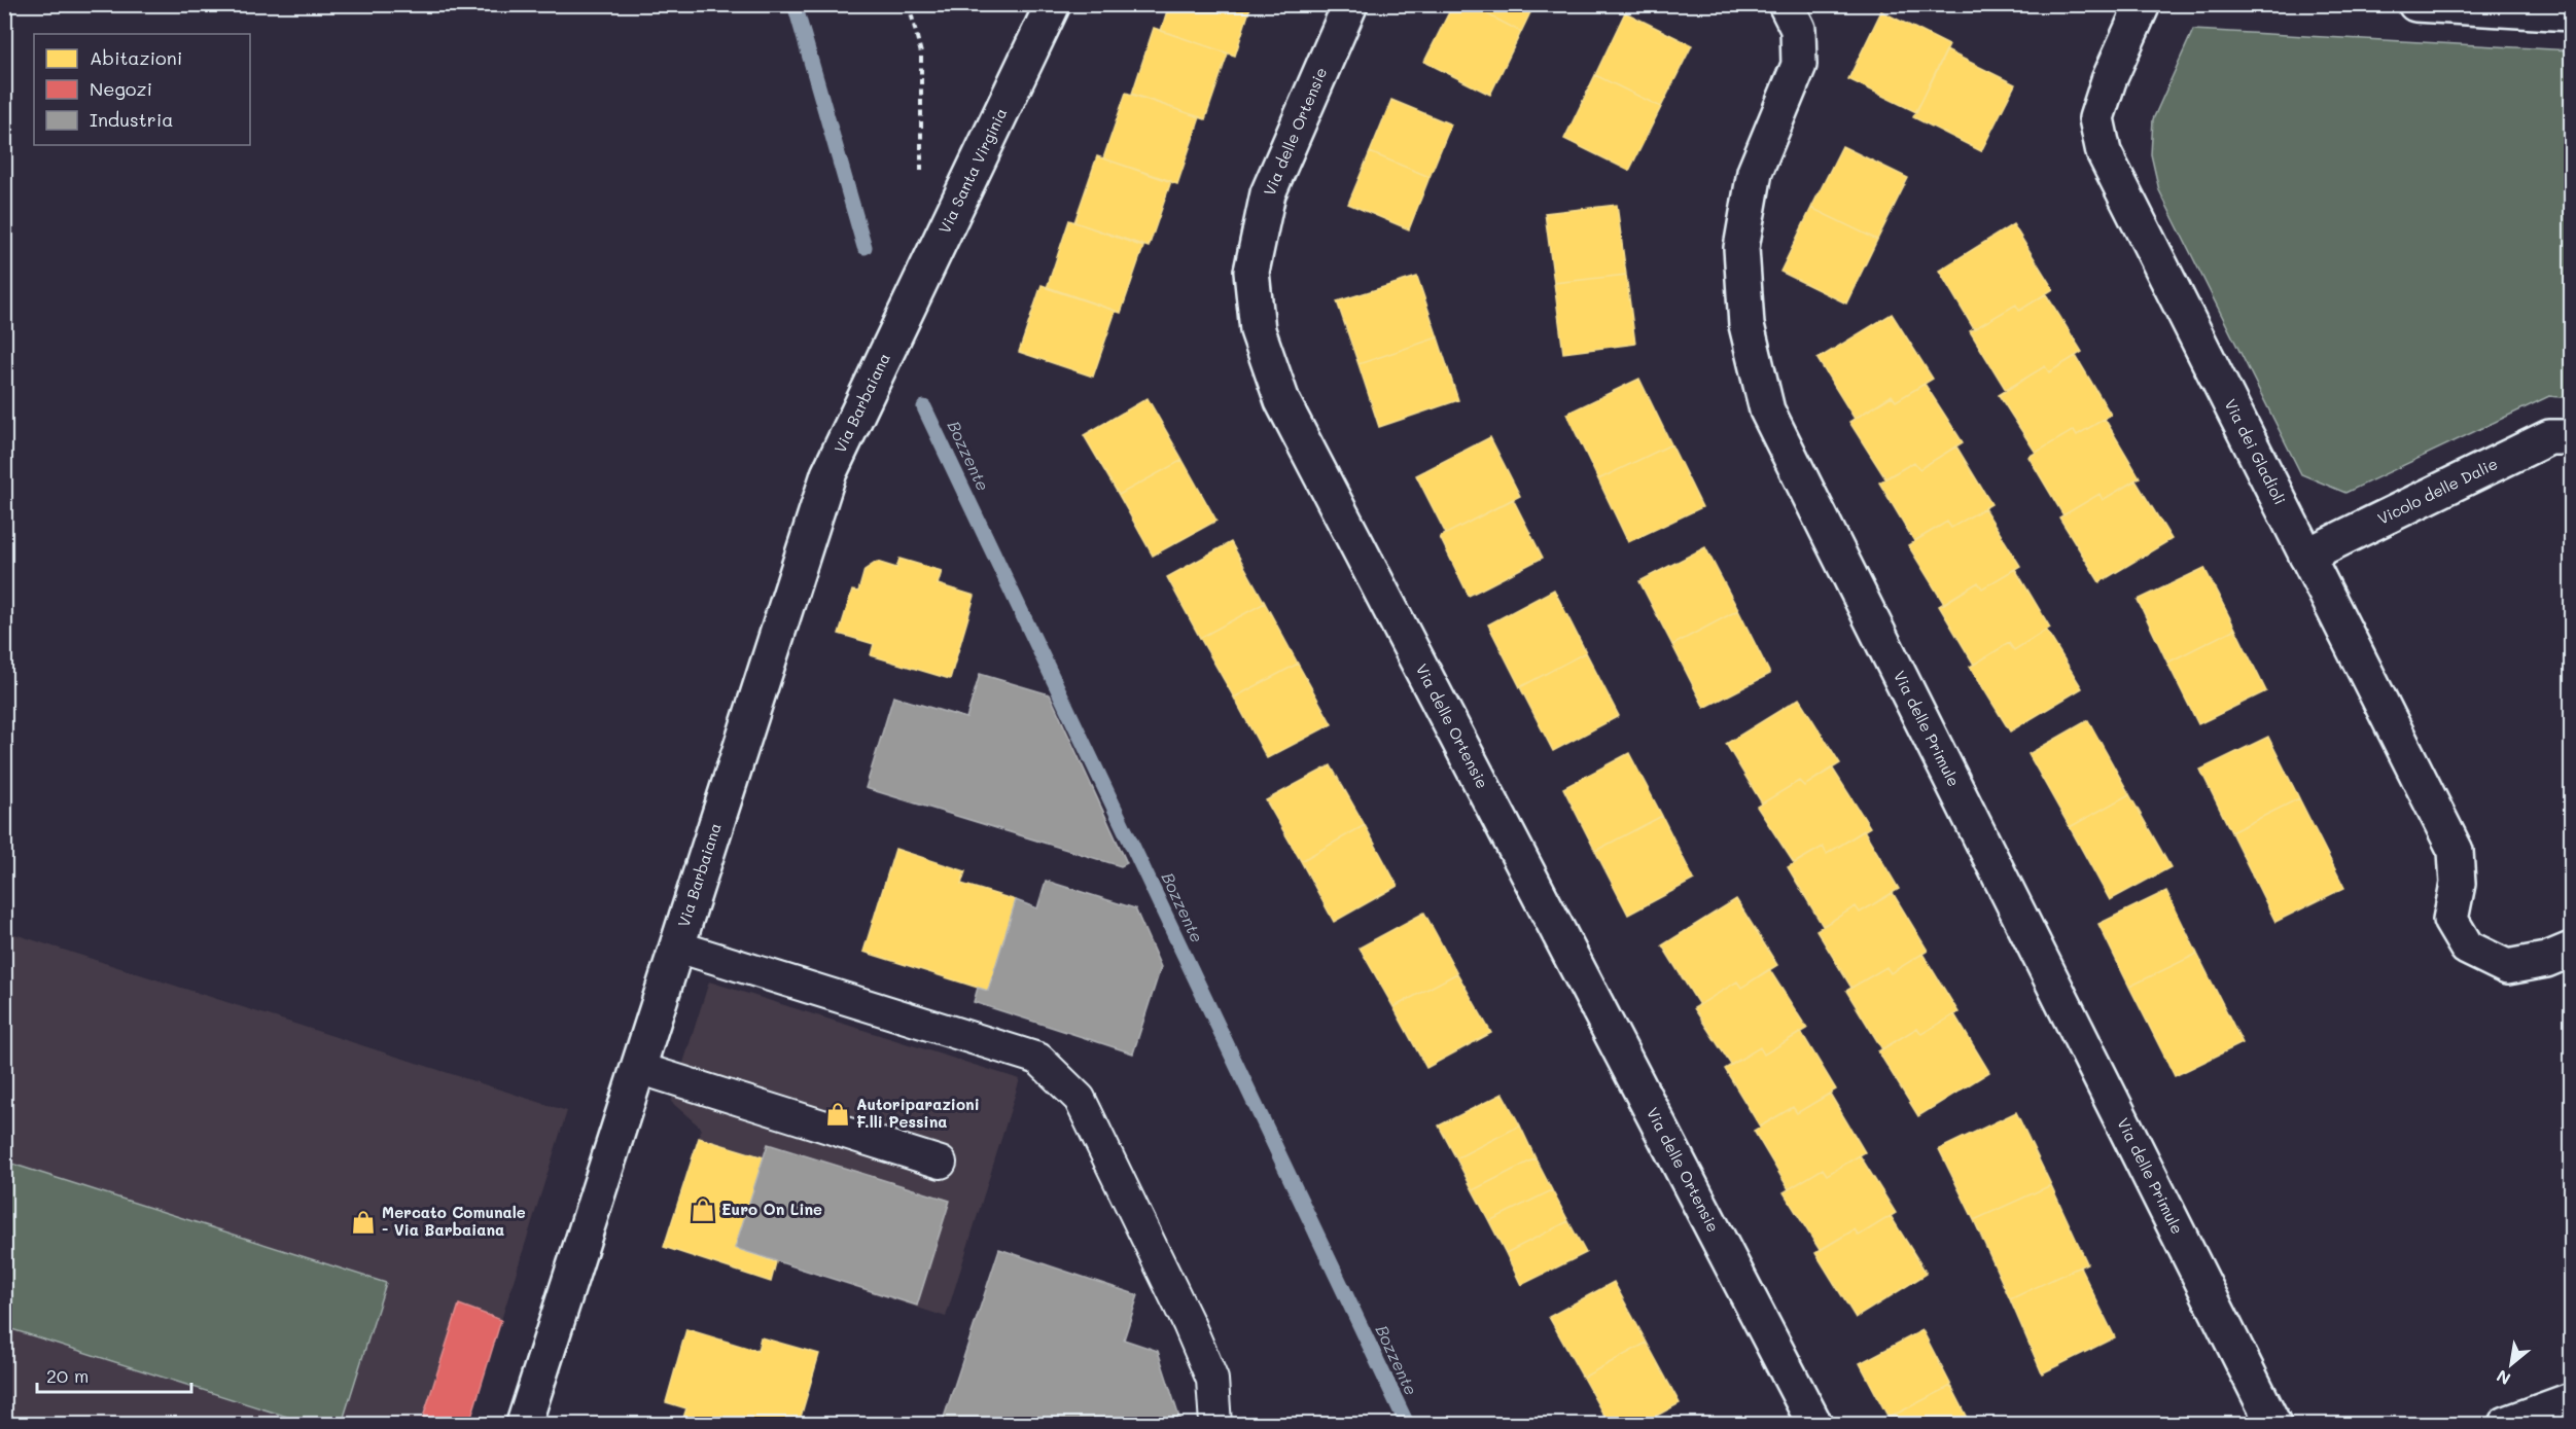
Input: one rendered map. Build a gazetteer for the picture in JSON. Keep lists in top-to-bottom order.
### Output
{
  "streets": {
    "street": [
      "Via delle Ortensie",
      "Via Santa Virginia",
      "Via Barbaiana",
      "Via dei Gladioli",
      "Vicolo delle Dalie",
      "Via delle Primule"
    ]
  },
  "crossings": [
    ["Via Santa Virginia", "Via Barbaiana"],
    ["Via dei Gladioli", "Vicolo delle Dalie"]
  ],
  "water": ["Bozzente"],
  "places": {
    "shop": ["Autoriparazioni F.lli Pessina", "Euro On Line", "Mercato Comunale - Via Barbaiana"]
  },
  "legend": ["Abitazioni", "Negozi", "Industria"],
  "scale_bar": "20 m",
  "north": "bottom left"
}
